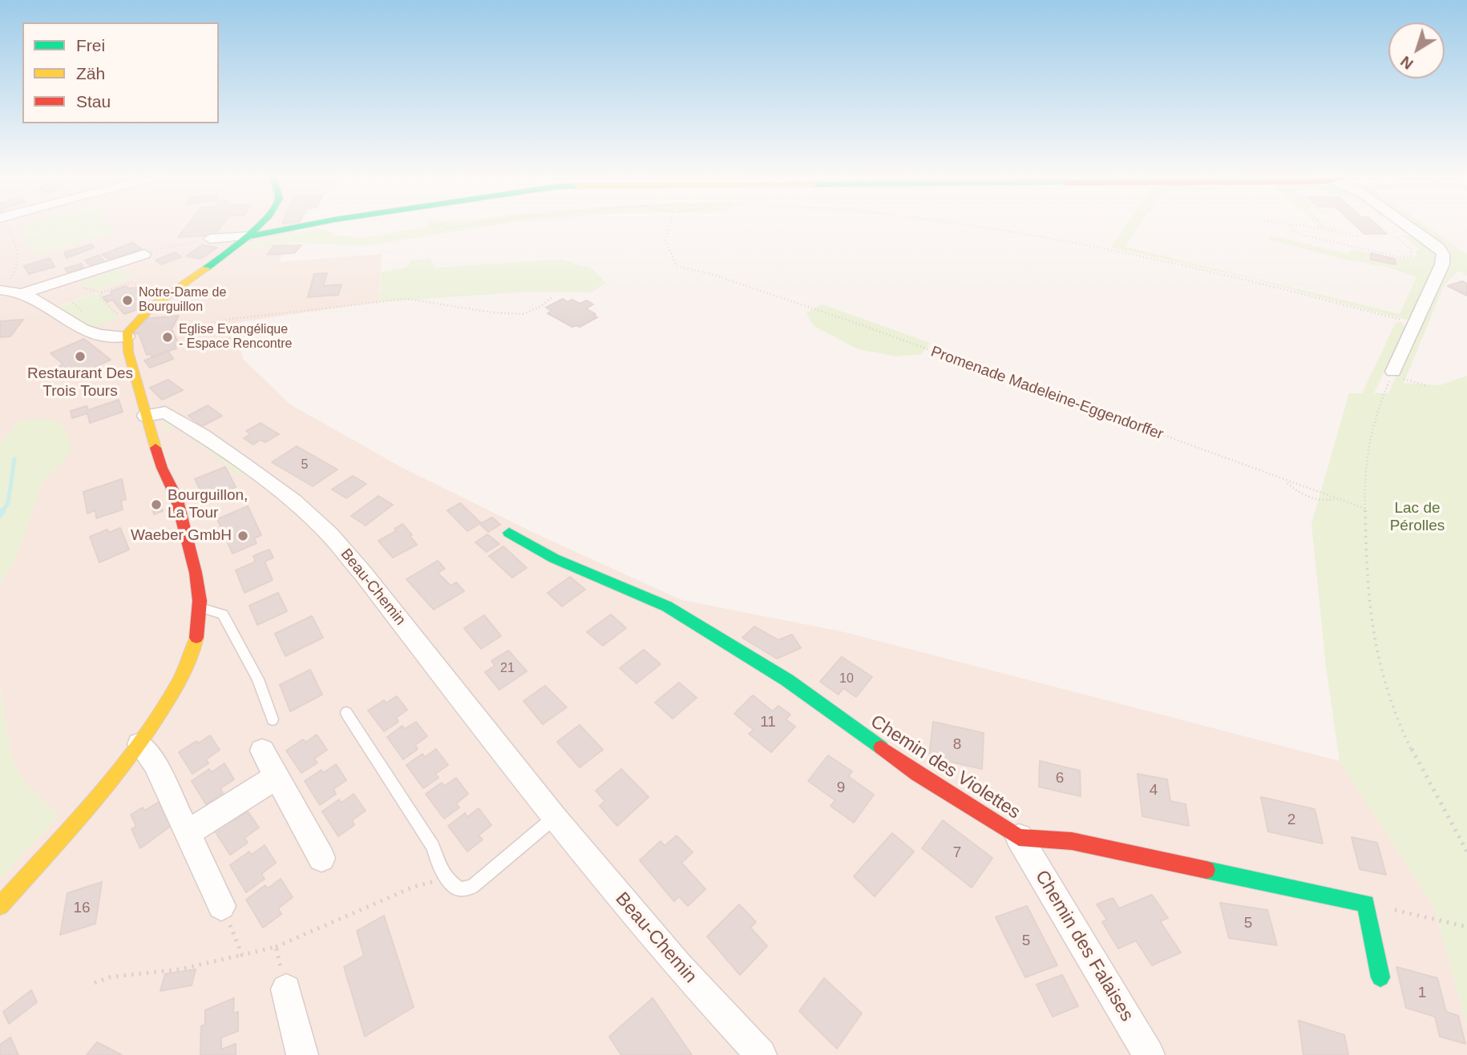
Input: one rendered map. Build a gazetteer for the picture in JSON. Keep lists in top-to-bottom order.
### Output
{
  "streets": {
    "main road": ["Chemin des Violettes"],
    "street": ["Beau-Chemin", "Chemin des Falaises"],
    "path": ["Promenade Madeleine-Eggendorffer"]
  },
  "crossings": [
    ["Chemin des Violettes", "Chemin des Falaises"]
  ],
  "parks": ["Lac de Pérolles"],
  "places": [
    "Notre-Dame de Bourguillon",
    "Eglise Evangélique - Espace Rencontre",
    "Restaurant Des Trois Tours",
    "Bourguillon, La Tour",
    "Waeber GmbH"
  ],
  "house_numbers": [
    "5",
    "21",
    "10",
    "11",
    "8",
    "6",
    "9",
    "4",
    "2",
    "7",
    "16",
    "5",
    "5",
    "1"
  ],
  "legend": ["Frei", "Zäh", "Stau"],
  "north": "bottom left"
}
